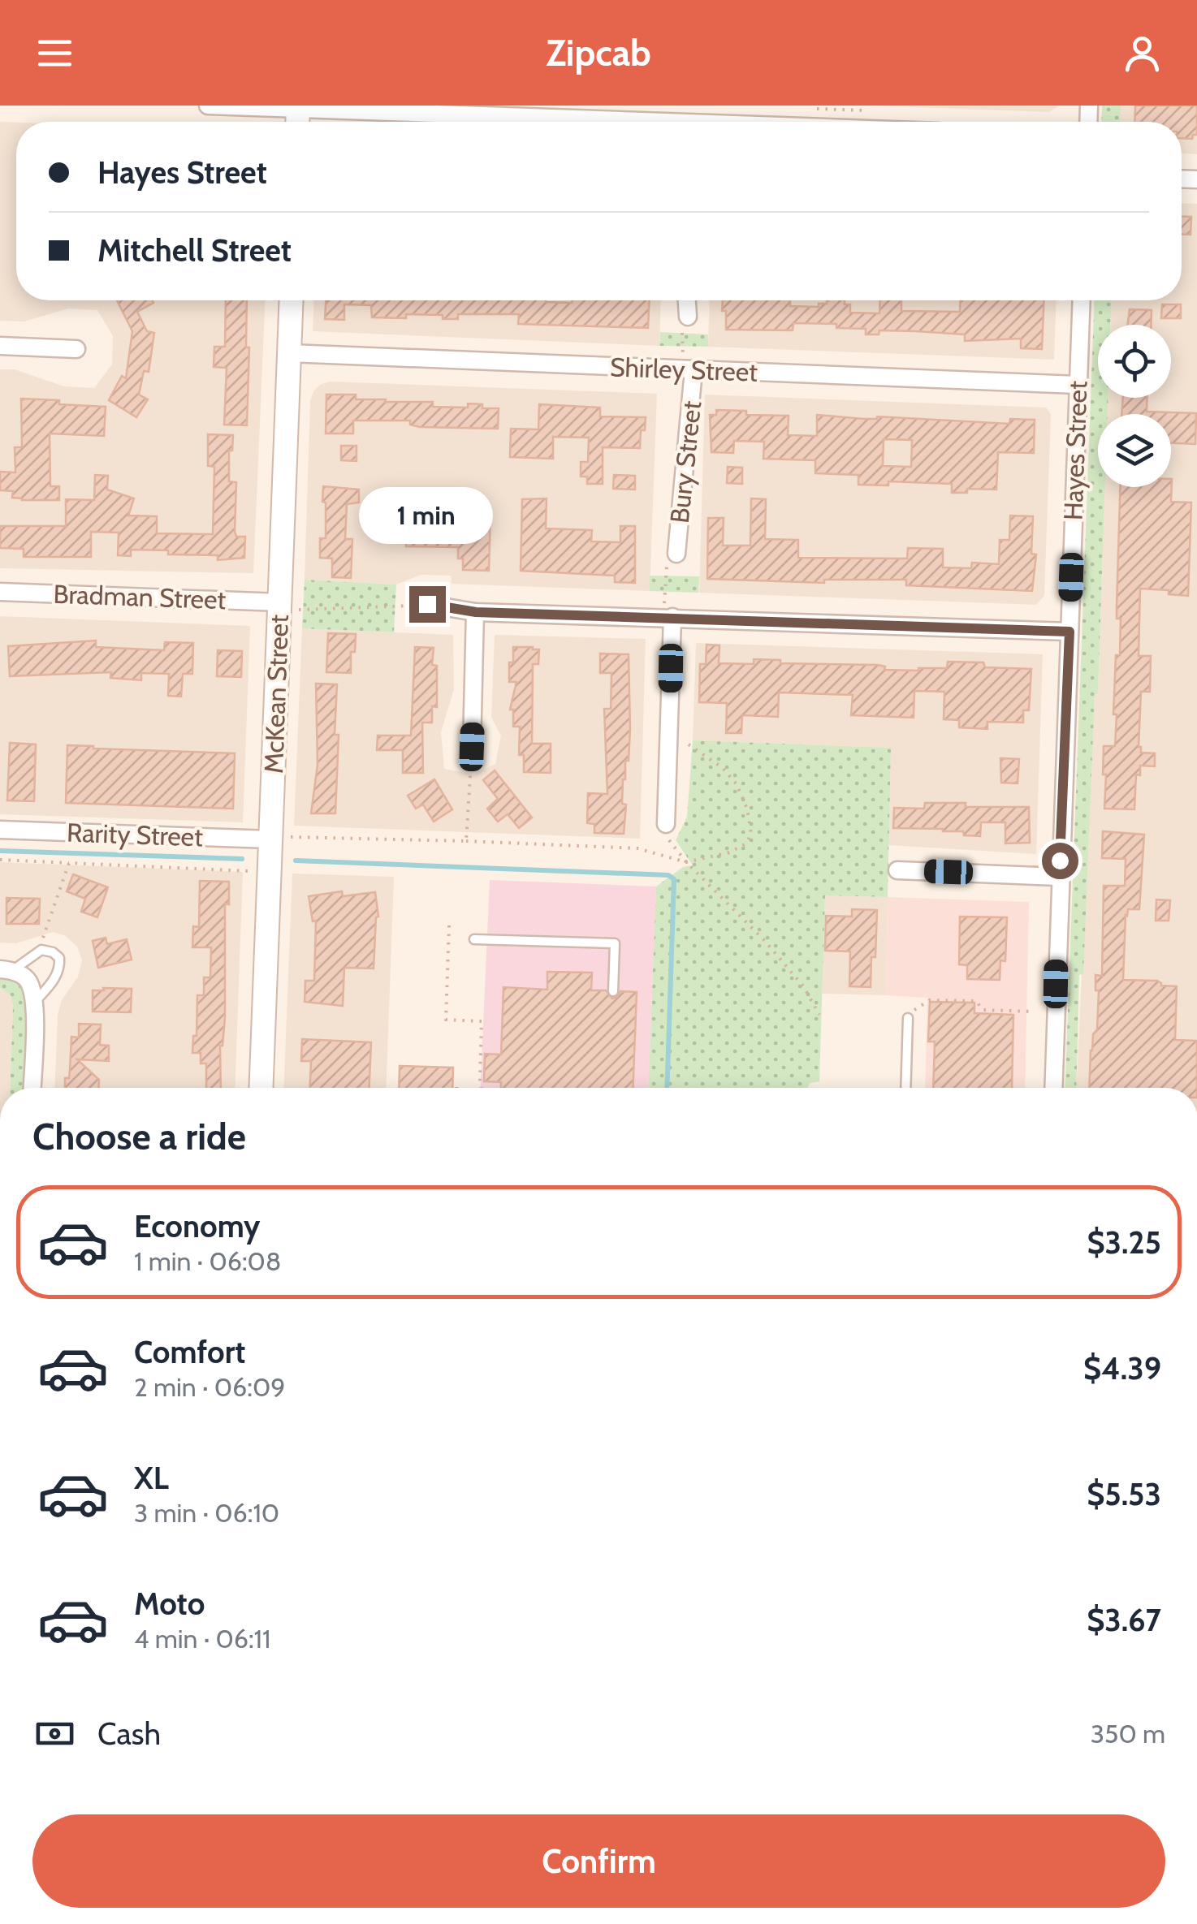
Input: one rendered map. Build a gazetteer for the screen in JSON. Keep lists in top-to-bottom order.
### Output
{
  "streets": {
    "main road": ["McKean Street"],
    "street": [
      "Shirley Street",
      "Hayes Street",
      "Bury Street",
      "Bradman Street",
      "Rarity Street"
    ]
  },
  "crossings": [
    ["Shirley Street", "Hayes Street"],
    ["Shirley Street", "Bury Street"],
    ["Shirley Street", "McKean Street"],
    ["Bradman Street", "McKean Street"],
    ["McKean Street", "Rarity Street"]
  ],
  "page": {
    "header": "Zipcab",
    "banner": ["Hayes Street", "Mitchell Street"],
    "bubble": "1 min",
    "heading": "Choose a ride",
    "list": [
      {
        "name": "Economy",
        "note": "1 min · 06:08",
        "value": "$3.25"
      },
      {
        "name": "Comfort",
        "note": "2 min · 06:09",
        "value": "$4.39"
      },
      {
        "name": "XL",
        "note": "3 min · 06:10",
        "value": "$5.53"
      },
      {
        "name": "Moto",
        "note": "4 min · 06:11",
        "value": "$3.67"
      }
    ],
    "pay": ["Cash", "350 m"],
    "buttons": "Confirm"
  }
}
